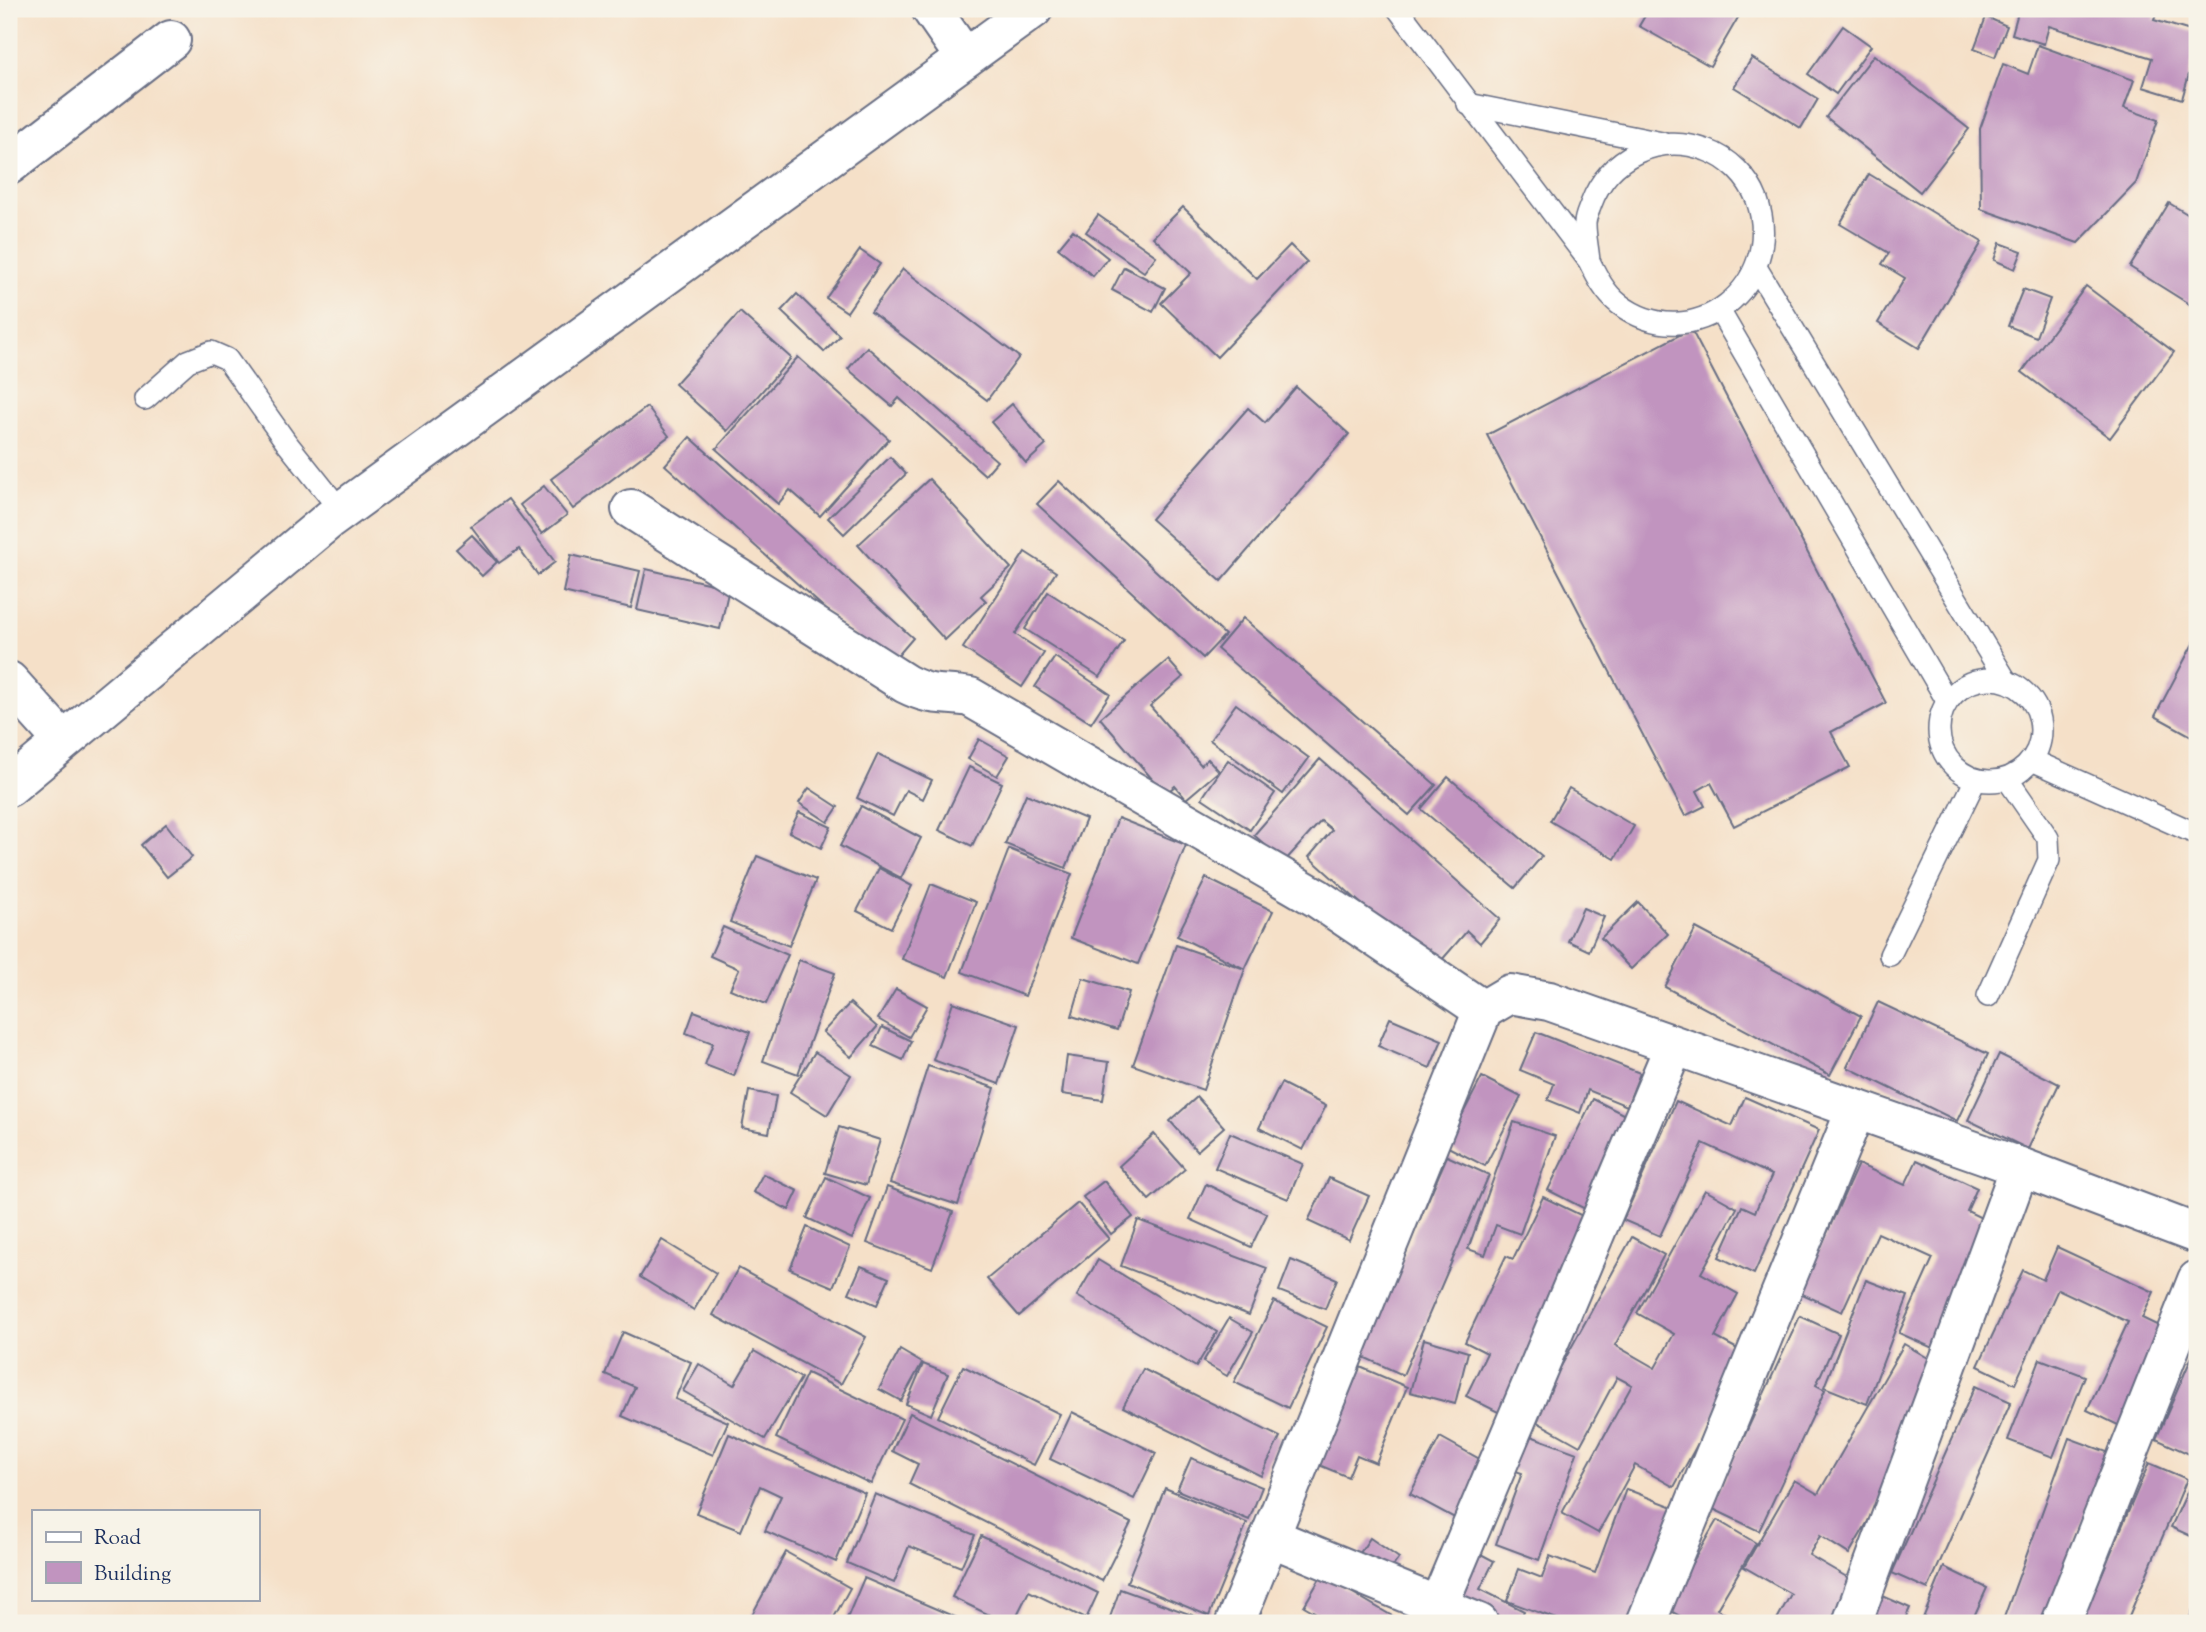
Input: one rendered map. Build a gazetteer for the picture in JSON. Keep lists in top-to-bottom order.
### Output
{
  "legend": ["Road", "Building"]
}
